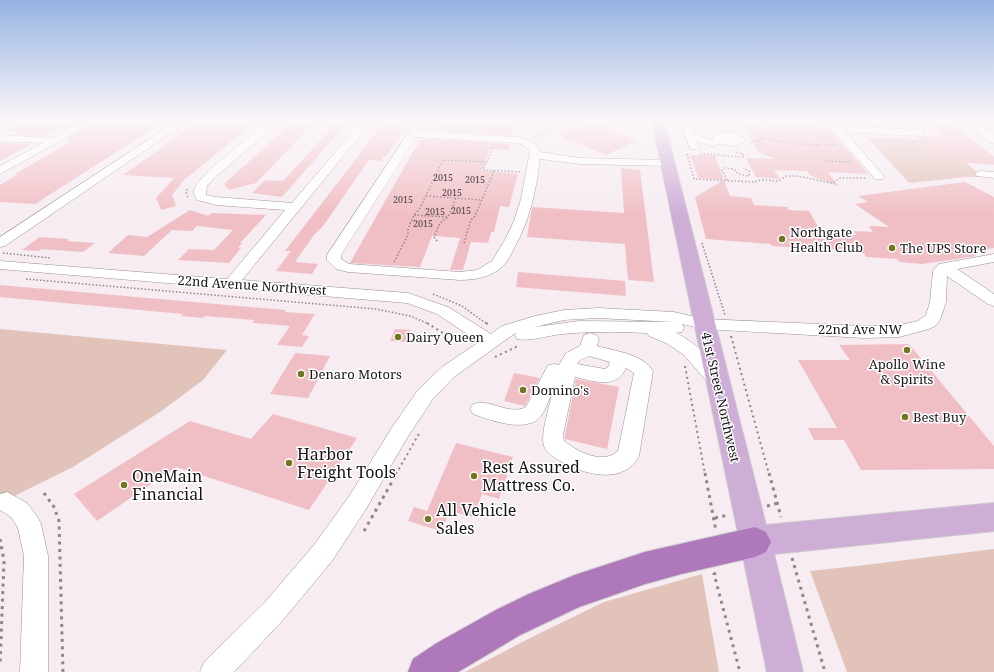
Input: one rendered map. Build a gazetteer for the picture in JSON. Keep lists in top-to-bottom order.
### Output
{
  "streets": {
    "main road": ["41st Street Northwest"],
    "street": ["22nd Avenue Northwest", "22nd Ave NW"]
  },
  "crossings": [
    ["22nd Ave NW", "41st Street Northwest"]
  ],
  "places": [
    "Northgate Health Club",
    "The UPS Store",
    "Dairy Queen",
    "Apollo Wine & Spirits",
    "Denaro Motors",
    "Domino's",
    "Best Buy",
    "Harbor Freight Tools",
    "Rest Assured Mattress Co.",
    "OneMain Financial",
    "All Vehicle Sales"
  ],
  "house_numbers": [
    "2015",
    "2015",
    "2015",
    "2015",
    "2015",
    "2015",
    "2015"
  ]
}
